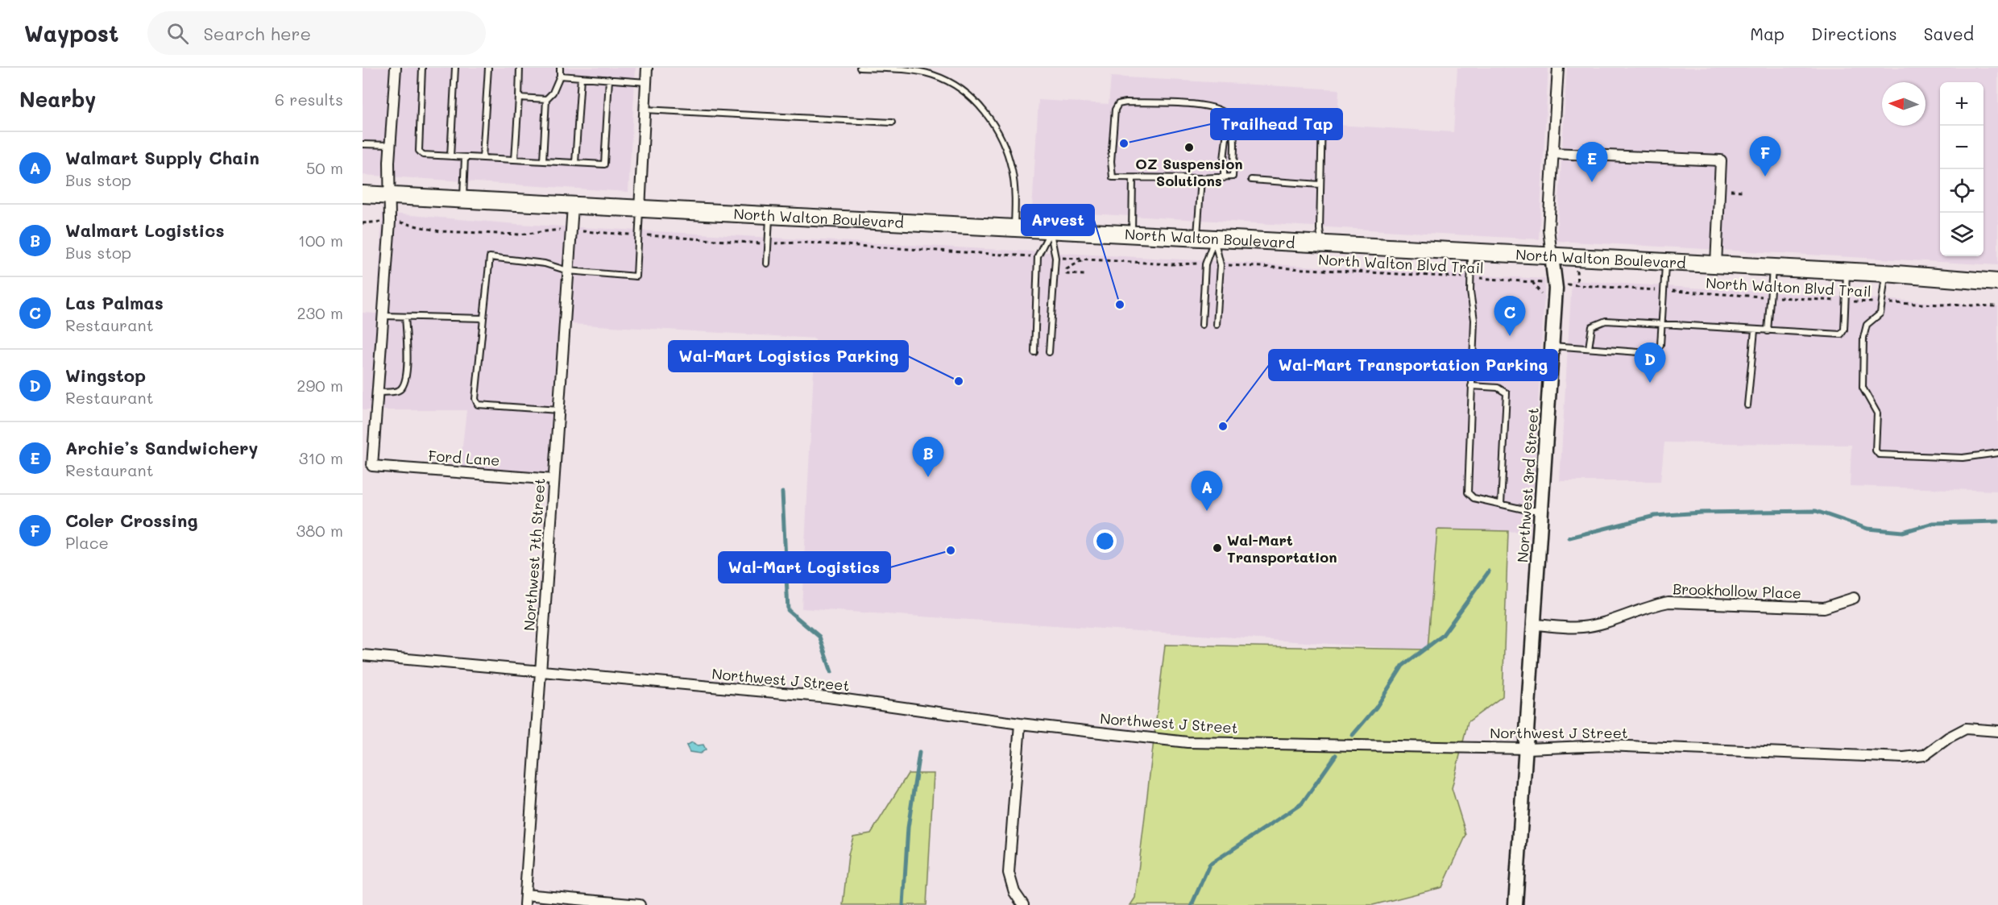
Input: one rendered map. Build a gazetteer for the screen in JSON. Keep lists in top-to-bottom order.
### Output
{
  "streets": {
    "main road": ["North Walton Boulevard"],
    "street": [
      "Ford Lane",
      "Northwest 3rd Street",
      "Northwest 7th Street",
      "Brookhollow Place",
      "Northwest J Street"
    ],
    "path": ["North Walton Blvd Trail"]
  },
  "crossings": [
    ["North Walton Boulevard", "Northwest 3rd Street"],
    ["North Walton Boulevard", "Northwest 7th Street"],
    ["Ford Lane", "Northwest 7th Street"],
    ["Northwest 3rd Street", "Brookhollow Place"],
    ["Northwest 3rd Street", "Northwest J Street"],
    ["Northwest 7th Street", "Northwest J Street"]
  ],
  "places": [
    "Trailhead Tap",
    "OZ Suspension Solutions",
    "Arvest",
    "Wal-Mart Logistics Parking",
    "Wal-Mart Transportation Parking",
    "Wal-Mart Transportation",
    "Wal-Mart Logistics"
  ],
  "north": "left",
  "page": {
    "header": "Waypost",
    "search": "Search here",
    "nav": ["Map", "Directions", "Saved"],
    "heading": ["Nearby", "6 results"],
    "map_buttons": ["+", "−"],
    "list": [
      {
        "mark": "A",
        "name": "Walmart Supply Chain",
        "note": "Bus stop",
        "value": "50 m"
      },
      {
        "mark": "B",
        "name": "Walmart Logistics",
        "note": "Bus stop",
        "value": "100 m"
      },
      {
        "mark": "C",
        "name": "Las Palmas",
        "note": "Restaurant",
        "value": "230 m"
      },
      {
        "mark": "D",
        "name": "Wingstop",
        "note": "Restaurant",
        "value": "290 m"
      },
      {
        "mark": "E",
        "name": "Archie’s Sandwichery",
        "note": "Restaurant",
        "value": "310 m"
      },
      {
        "mark": "F",
        "name": "Coler Crossing",
        "note": "Place",
        "value": "380 m"
      }
    ],
    "pins": [
      "F",
      "E",
      "C",
      "D",
      "B",
      "A"
    ]
  }
}
